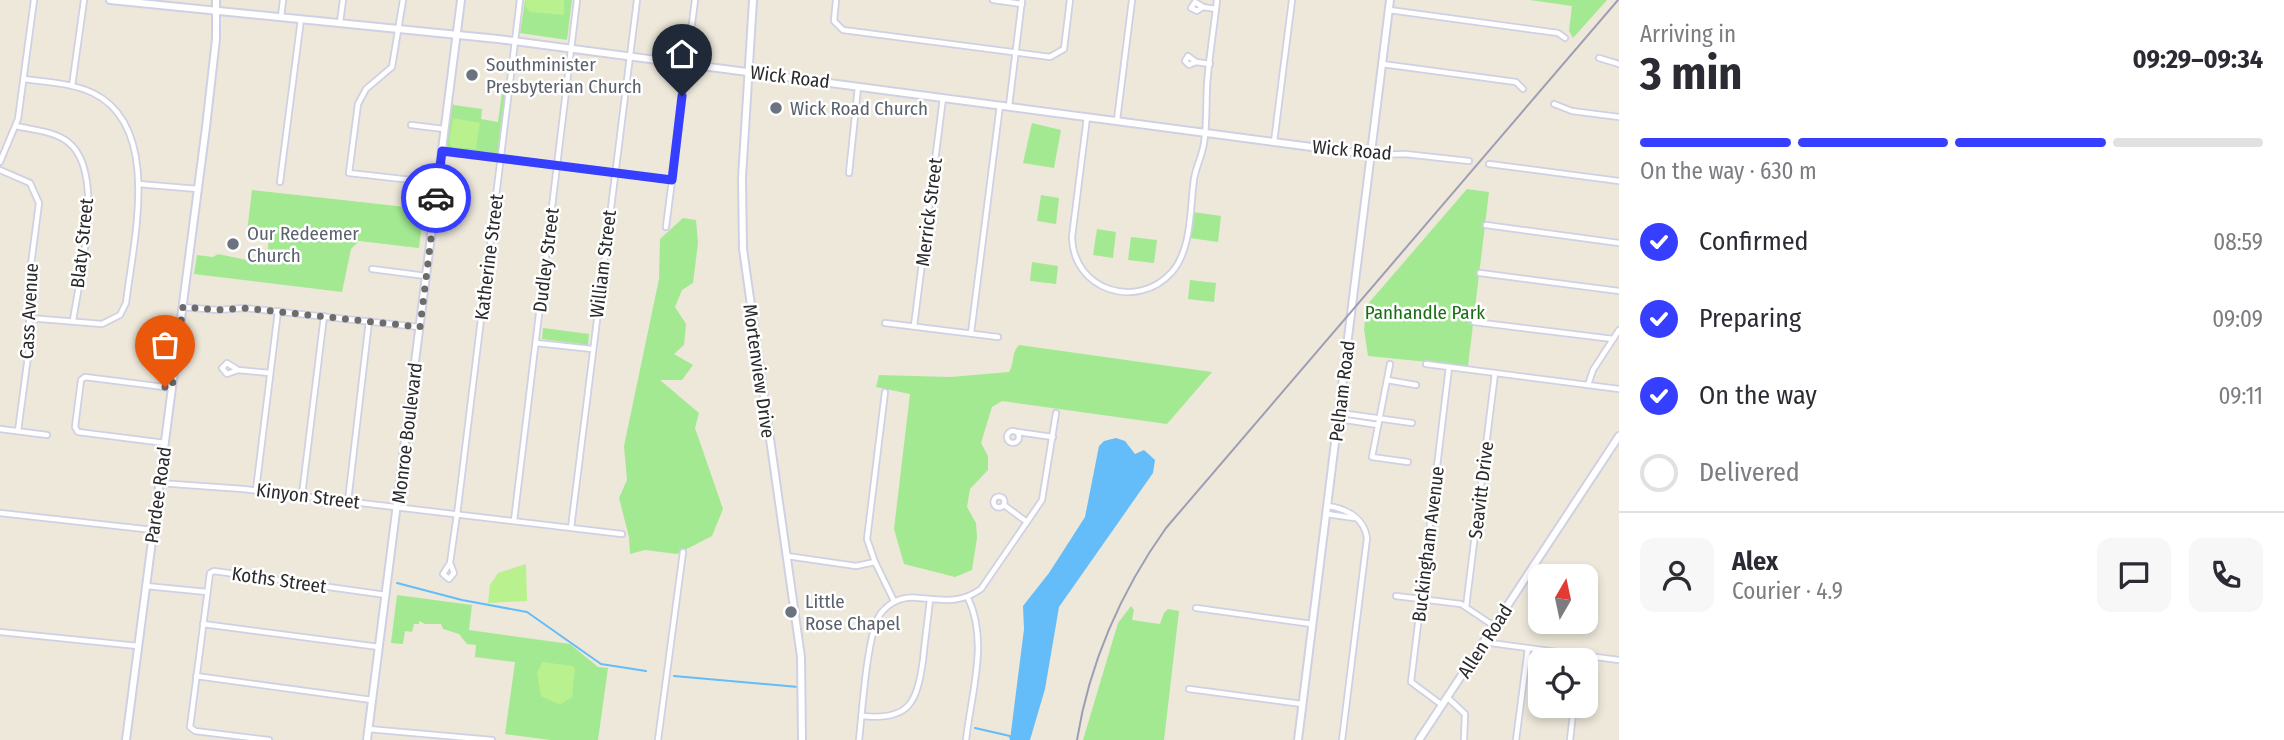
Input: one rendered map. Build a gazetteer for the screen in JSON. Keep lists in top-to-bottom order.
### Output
{
  "streets": {
    "street": [
      "Wick Road",
      "Merrick Street",
      "Blaty Street",
      "Katherine Street",
      "Dudley Street",
      "William Street",
      "Cass Avenue",
      "Mortenview Drive",
      "Pelham Road",
      "Monroe Boulevard",
      "Seavitt Drive",
      "Pardee Road",
      "Kinyon Street",
      "Buckingham Avenue",
      "Koths Street",
      "Allen Road"
    ]
  },
  "crossings": [
    ["Wick Road", "Merrick Street"],
    ["Wick Road", "Katherine Street"],
    ["Wick Road", "Dudley Street"],
    ["Wick Road", "William Street"],
    ["Wick Road", "Mortenview Drive"],
    ["Wick Road", "Pelham Road"],
    ["Wick Road", "Monroe Boulevard"],
    ["Wick Road", "Pardee Road"],
    ["Katherine Street", "Kinyon Street"],
    ["Dudley Street", "Kinyon Street"],
    ["William Street", "Kinyon Street"],
    ["Monroe Boulevard", "Kinyon Street"],
    ["Monroe Boulevard", "Koths Street"],
    ["Pardee Road", "Kinyon Street"],
    ["Pardee Road", "Koths Street"],
    ["Buckingham Avenue", "Allen Road"]
  ],
  "parks": ["Panhandle Park"],
  "places": [
    "Southminister Presbyterian Church",
    "Wick Road Church",
    "Our Redeemer Church",
    "Little Rose Chapel"
  ],
  "north": "top",
  "page": {
    "heading": ["3 min", "Arriving in", "09:29–09:34"],
    "panel": ["Alex", "Courier · 4.9"],
    "bar": "On the way · 630 m",
    "list": [
      ["Confirmed", "08:59"],
      ["Preparing", "09:09"],
      ["On the way", "09:11"],
      "Delivered"
    ]
  }
}
